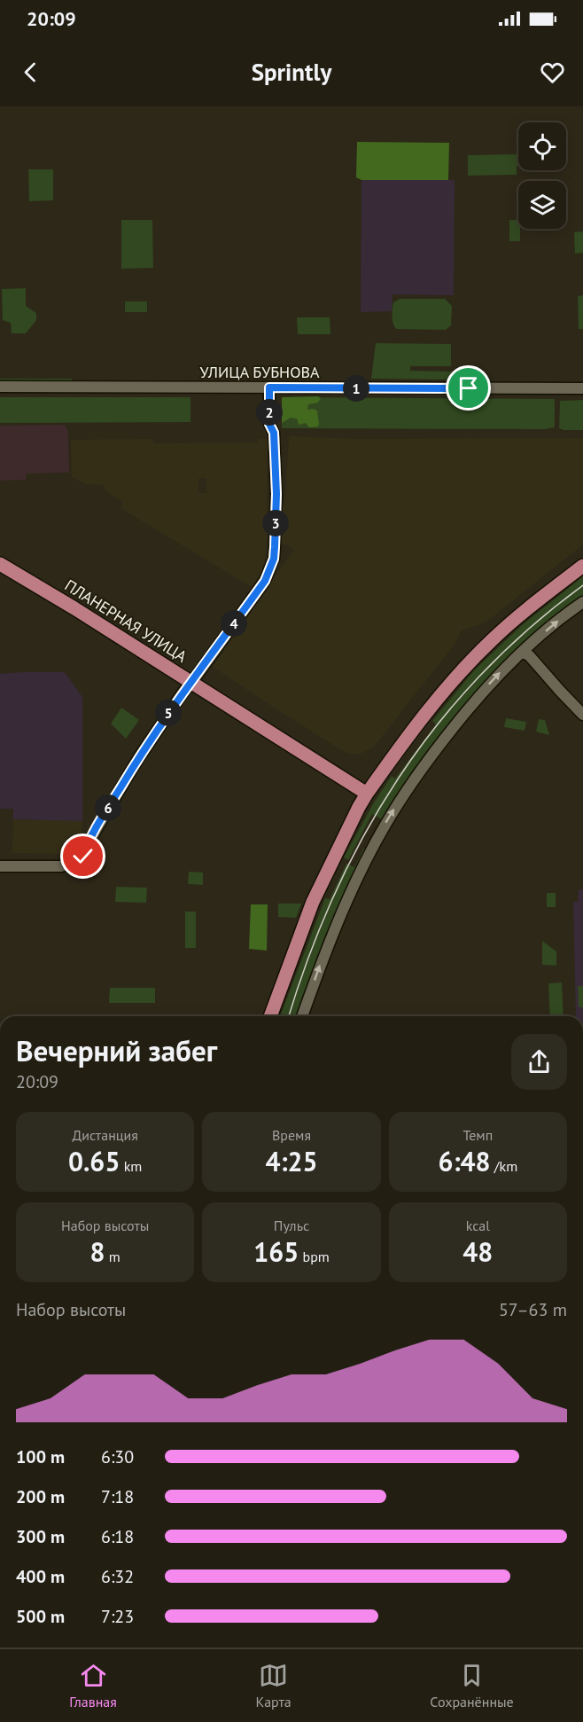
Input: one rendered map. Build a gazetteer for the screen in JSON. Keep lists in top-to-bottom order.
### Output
{
  "streets": {
    "main road": ["ПЛАНЕРНАЯ УЛИЦА"],
    "street": ["УЛИЦА БУБНОВА"]
  },
  "page": {
    "status": "20:09",
    "header": "Sprintly",
    "pins": [
      "1",
      "2",
      "3",
      "4",
      "5",
      "6"
    ],
    "heading": ["Вечерний забег", "20:09"],
    "stats": [
      ["Дистанция", "0.65 km"],
      ["Время", "4:25"],
      ["Темп", "6:48 /km"],
      ["Набор высоты", "8 m"],
      ["Пульс", "165 bpm"],
      ["kcal", "48"]
    ],
    "chart": ["Набор высоты", "57–63 m"],
    "list": [
      {
        "name": "100 m",
        "note": "6:30"
      },
      {
        "name": "200 m",
        "note": "7:18"
      },
      {
        "name": "300 m",
        "note": "6:18"
      },
      {
        "name": "400 m",
        "note": "6:32"
      },
      {
        "name": "500 m",
        "note": "7:23"
      }
    ],
    "tabs": ["Главная", "Карта", "Сохранённые"]
  }
}
